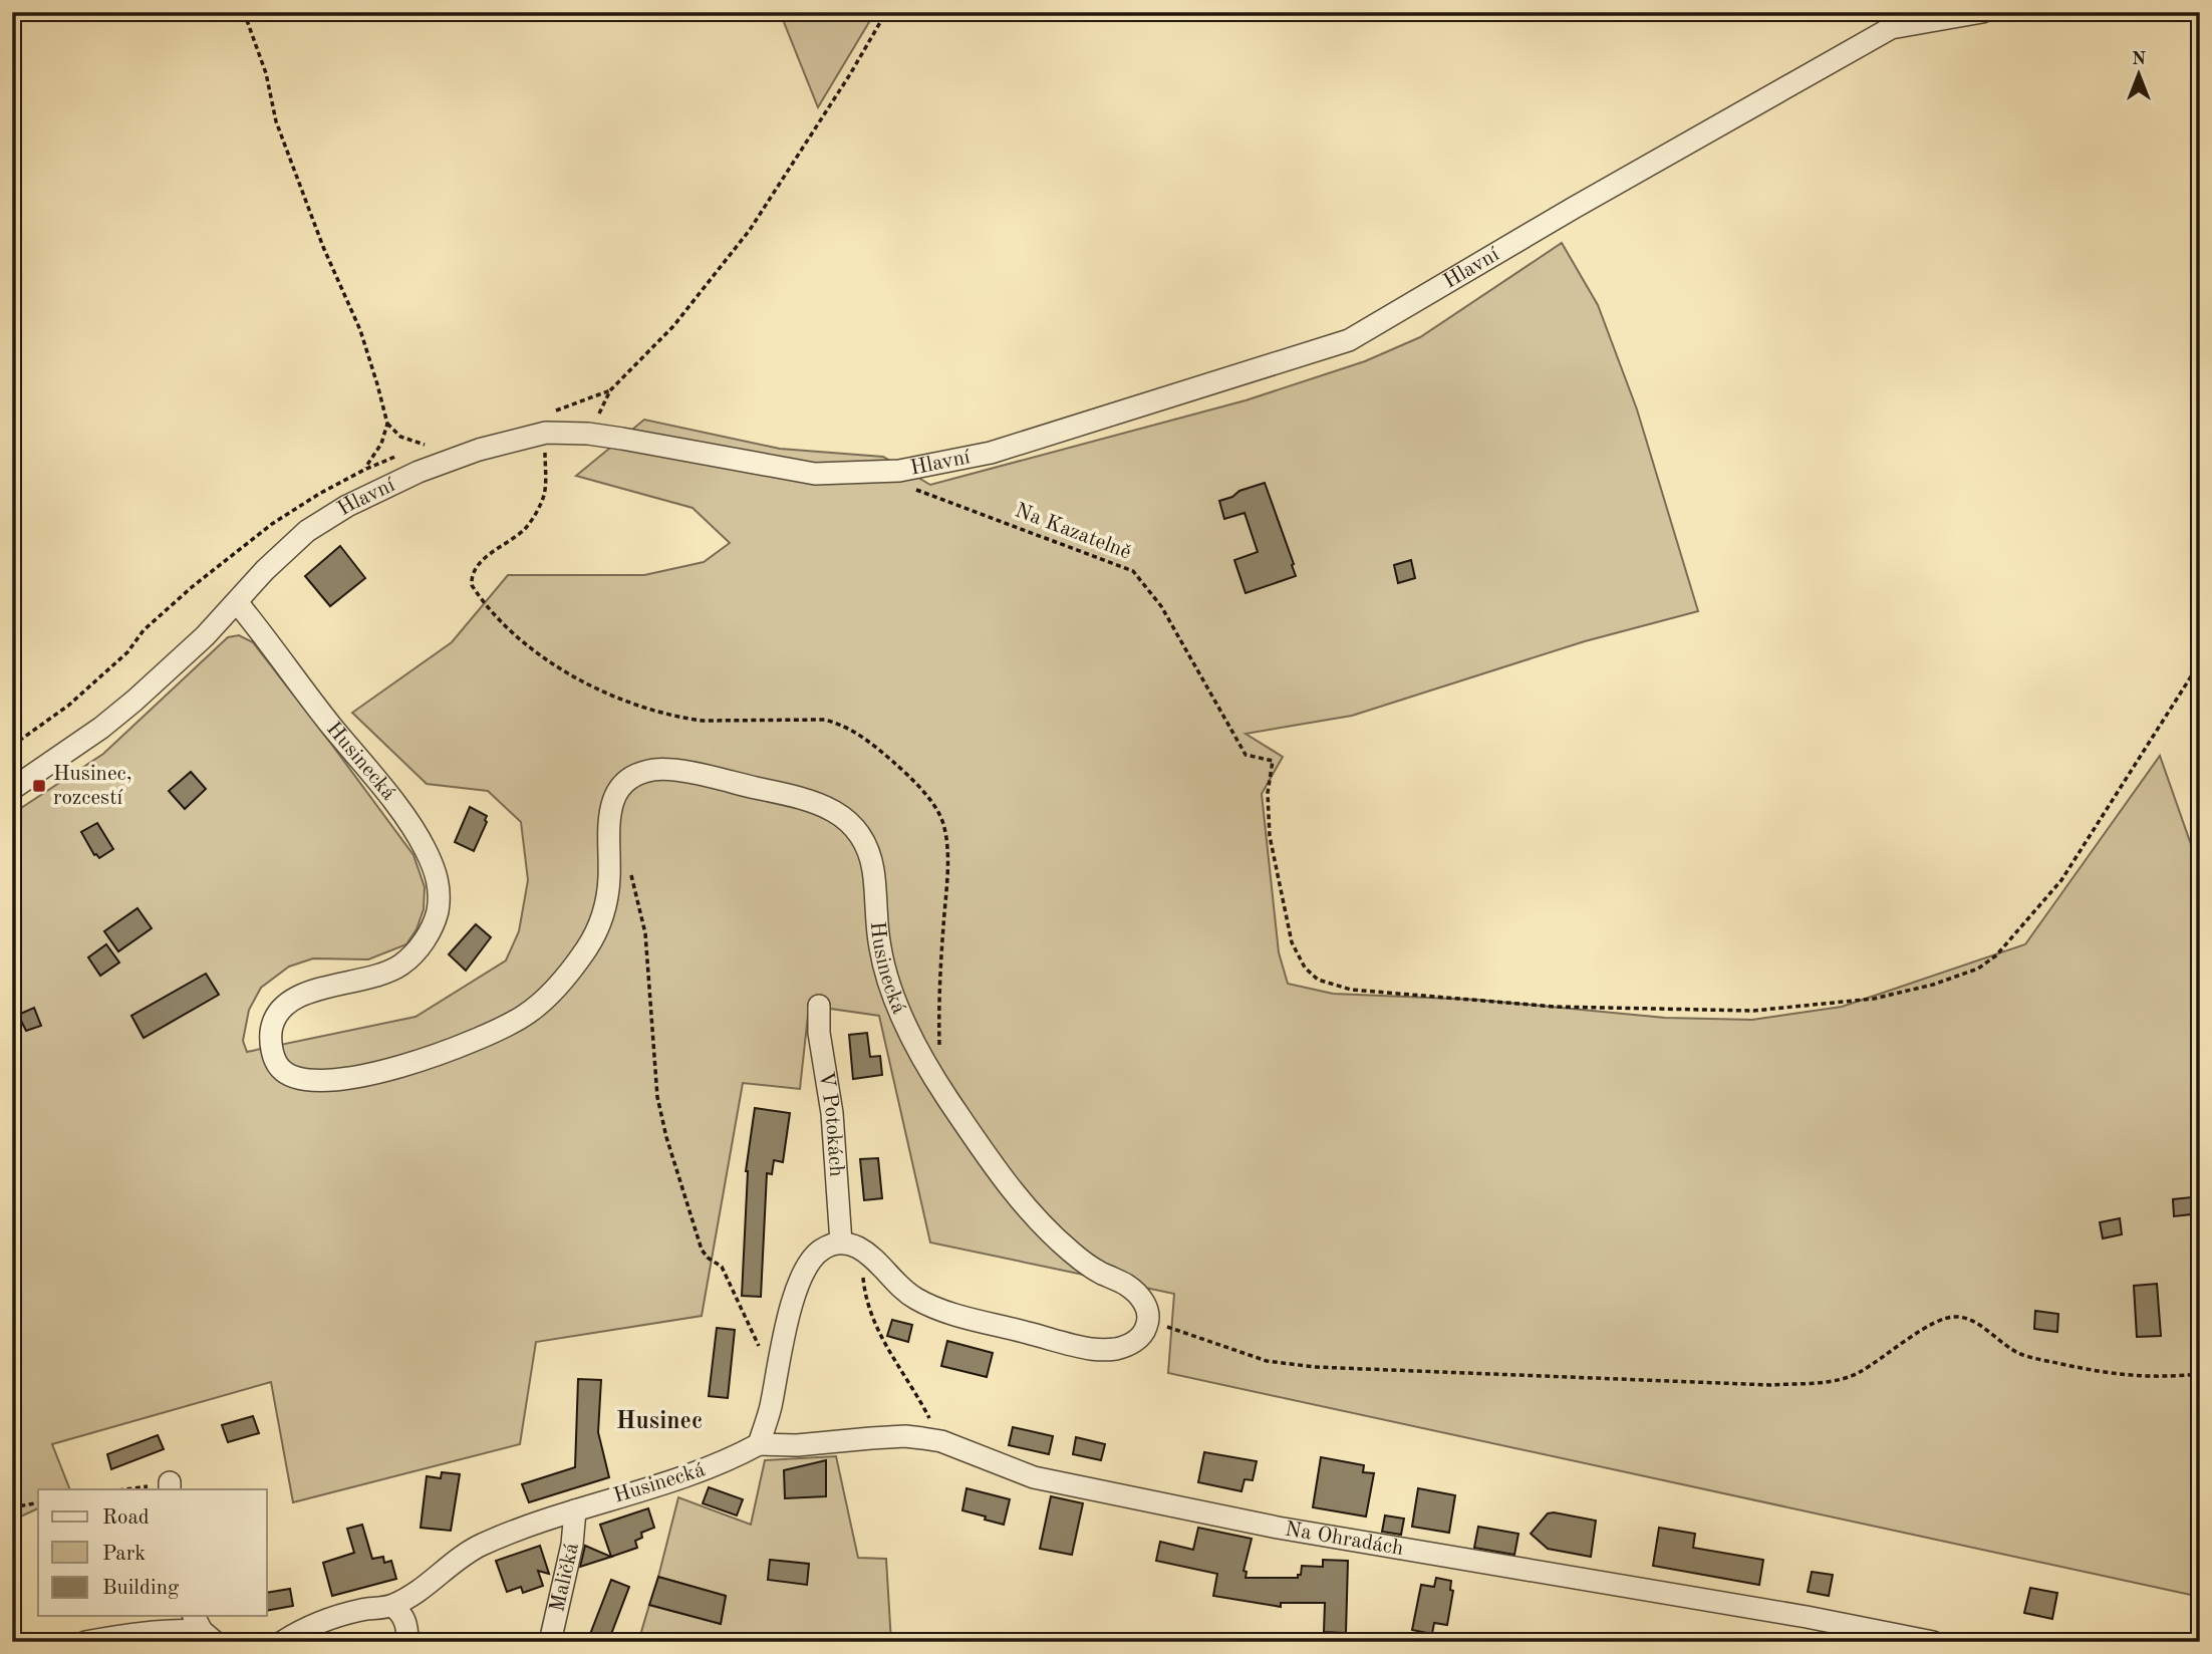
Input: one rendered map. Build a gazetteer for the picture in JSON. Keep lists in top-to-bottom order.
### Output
{
  "streets": {
    "street": [
      "Hlavní",
      "Husinecká",
      "V Potokách",
      "Na Ohradách",
      "Maličká"
    ],
    "path": ["Na Kazatelně"]
  },
  "crossings": [
    ["Hlavní", "Na Kazatelně"],
    ["Hlavní", "Husinecká"],
    ["Husinecká", "Na Ohradách"],
    ["Husinecká", "Maličká"]
  ],
  "districts": ["Husinec"],
  "places": {
    "transit": ["Husinec, rozcestí"]
  },
  "legend": ["Road", "Park", "Building"],
  "north": "top"
}
